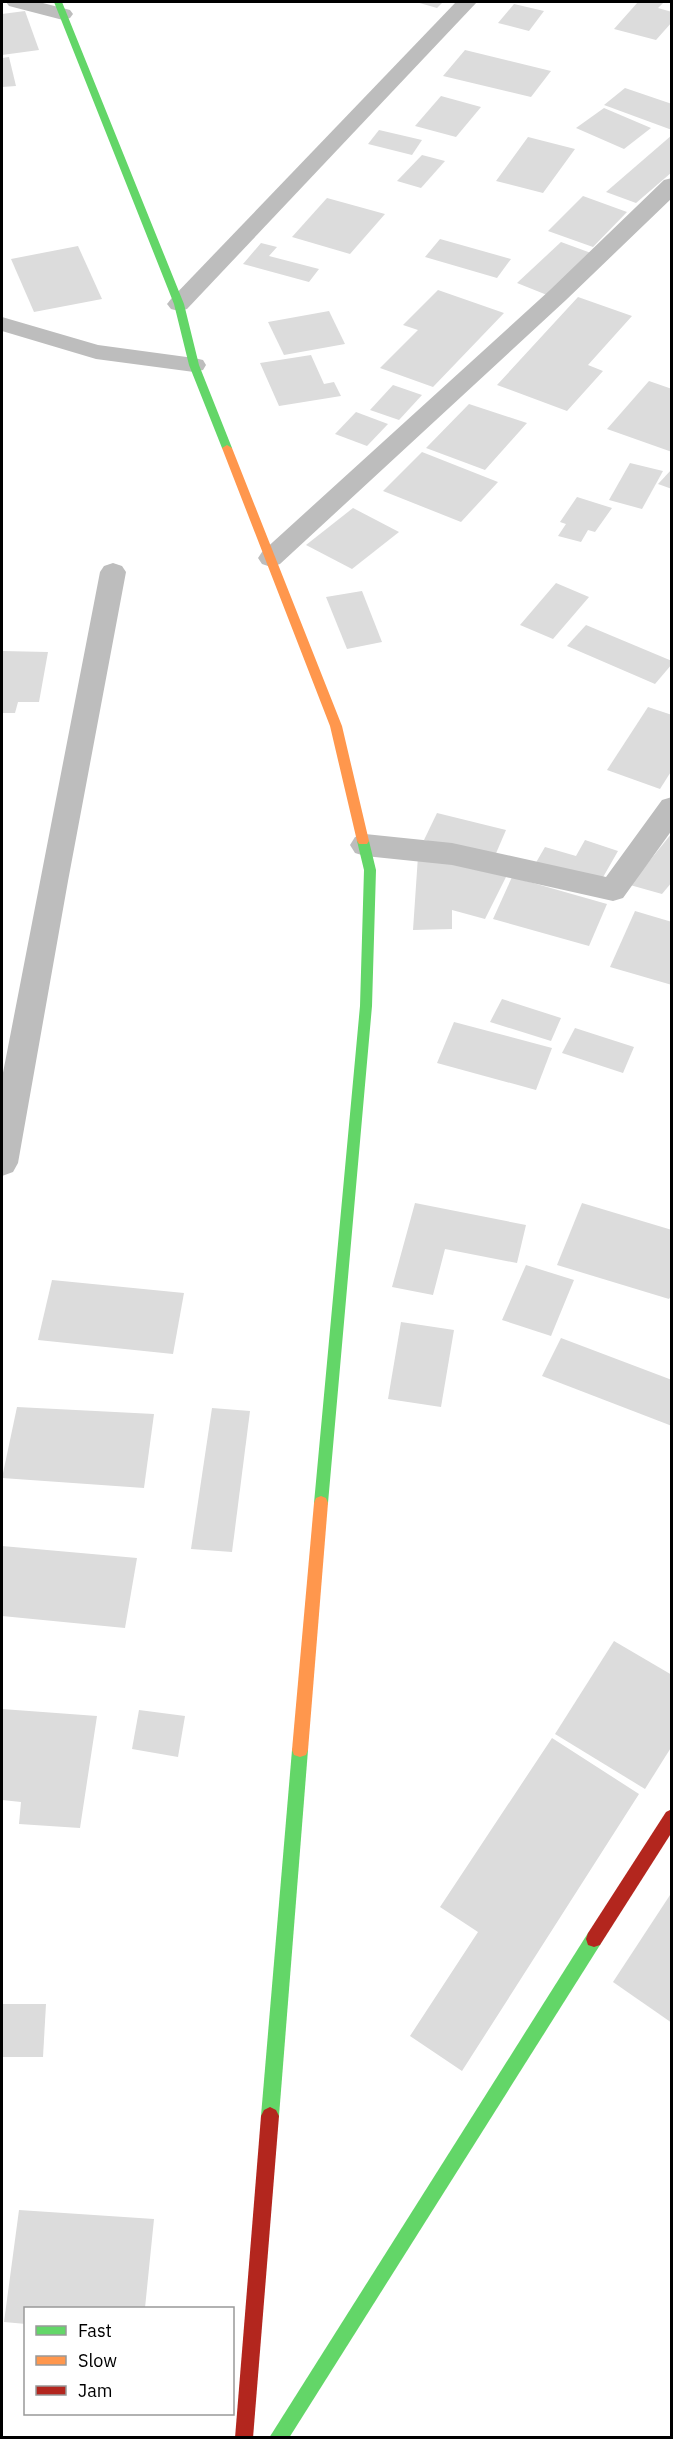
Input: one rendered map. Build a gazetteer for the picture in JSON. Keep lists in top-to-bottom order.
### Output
{
  "legend": ["Fast", "Slow", "Jam"]
}
